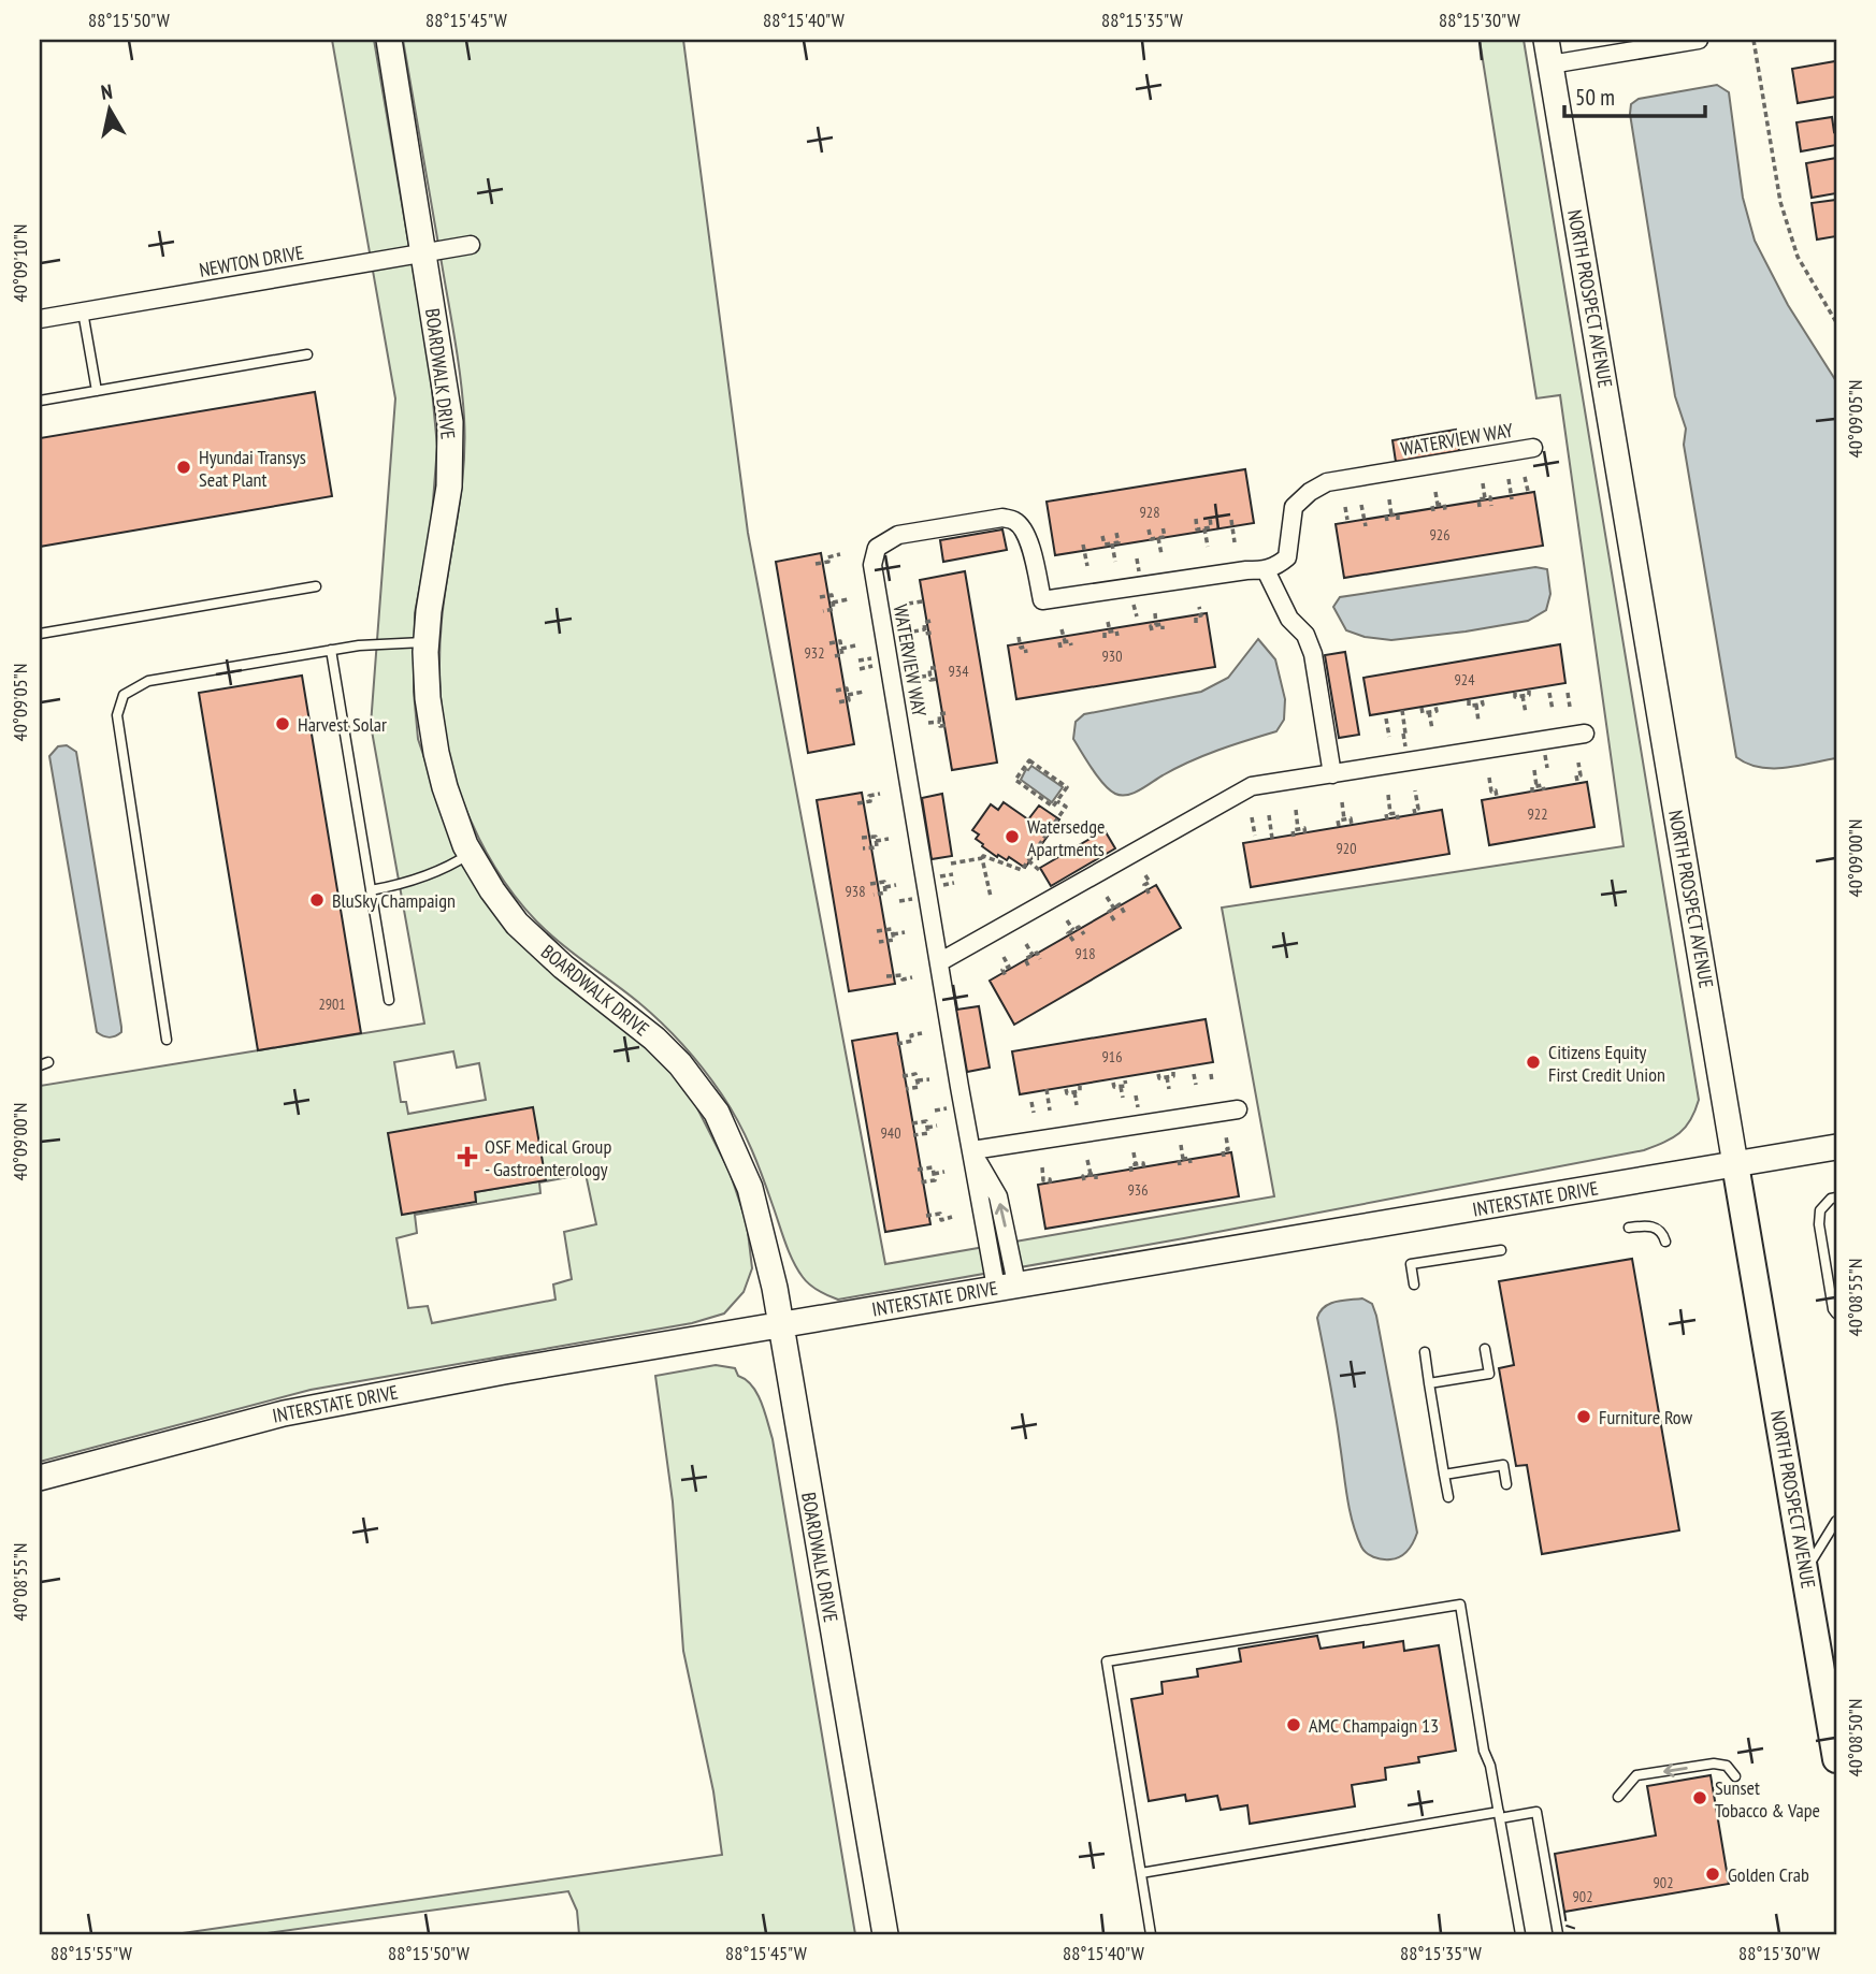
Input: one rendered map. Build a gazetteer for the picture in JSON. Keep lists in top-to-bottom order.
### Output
{
  "streets": {
    "main road": ["NORTH PROSPECT AVENUE"],
    "street": [
      "NEWTON DRIVE",
      "BOARDWALK DRIVE",
      "WATERVIEW WAY",
      "INTERSTATE DRIVE"
    ]
  },
  "crossings": [
    ["NEWTON DRIVE", "BOARDWALK DRIVE"],
    ["NORTH PROSPECT AVENUE", "INTERSTATE DRIVE"],
    ["BOARDWALK DRIVE", "INTERSTATE DRIVE"],
    ["WATERVIEW WAY", "INTERSTATE DRIVE"]
  ],
  "places": {
    "other": [
      "Hyundai Transys Seat Plant",
      "Harvest Solar",
      "Watersedge Apartments",
      "BluSky Champaign",
      "Citizens Equity First Credit Union",
      "Furniture Row",
      "AMC Champaign 13",
      "Sunset Tobacco & Vape",
      "Golden Crab"
    ],
    "health": ["OSF Medical Group - Gastroenterology"]
  },
  "house_numbers": [
    "928",
    "926",
    "932",
    "930",
    "934",
    "924",
    "922",
    "920",
    "938",
    "918",
    "2901",
    "916",
    "940",
    "936",
    "902",
    "902"
  ],
  "scale_bar": "50 m",
  "north": "top",
  "coordinates": [
    "88°15'50\"W",
    "88°15'45\"W",
    "88°15'40\"W",
    "88°15'35\"W",
    "88°15'30\"W",
    "40°09'10\"N",
    "40°09'05\"N",
    "40°09'00\"N",
    "40°08'55\"N",
    "40°08'50\"N",
    "88°15'55\"W"
  ]
}
